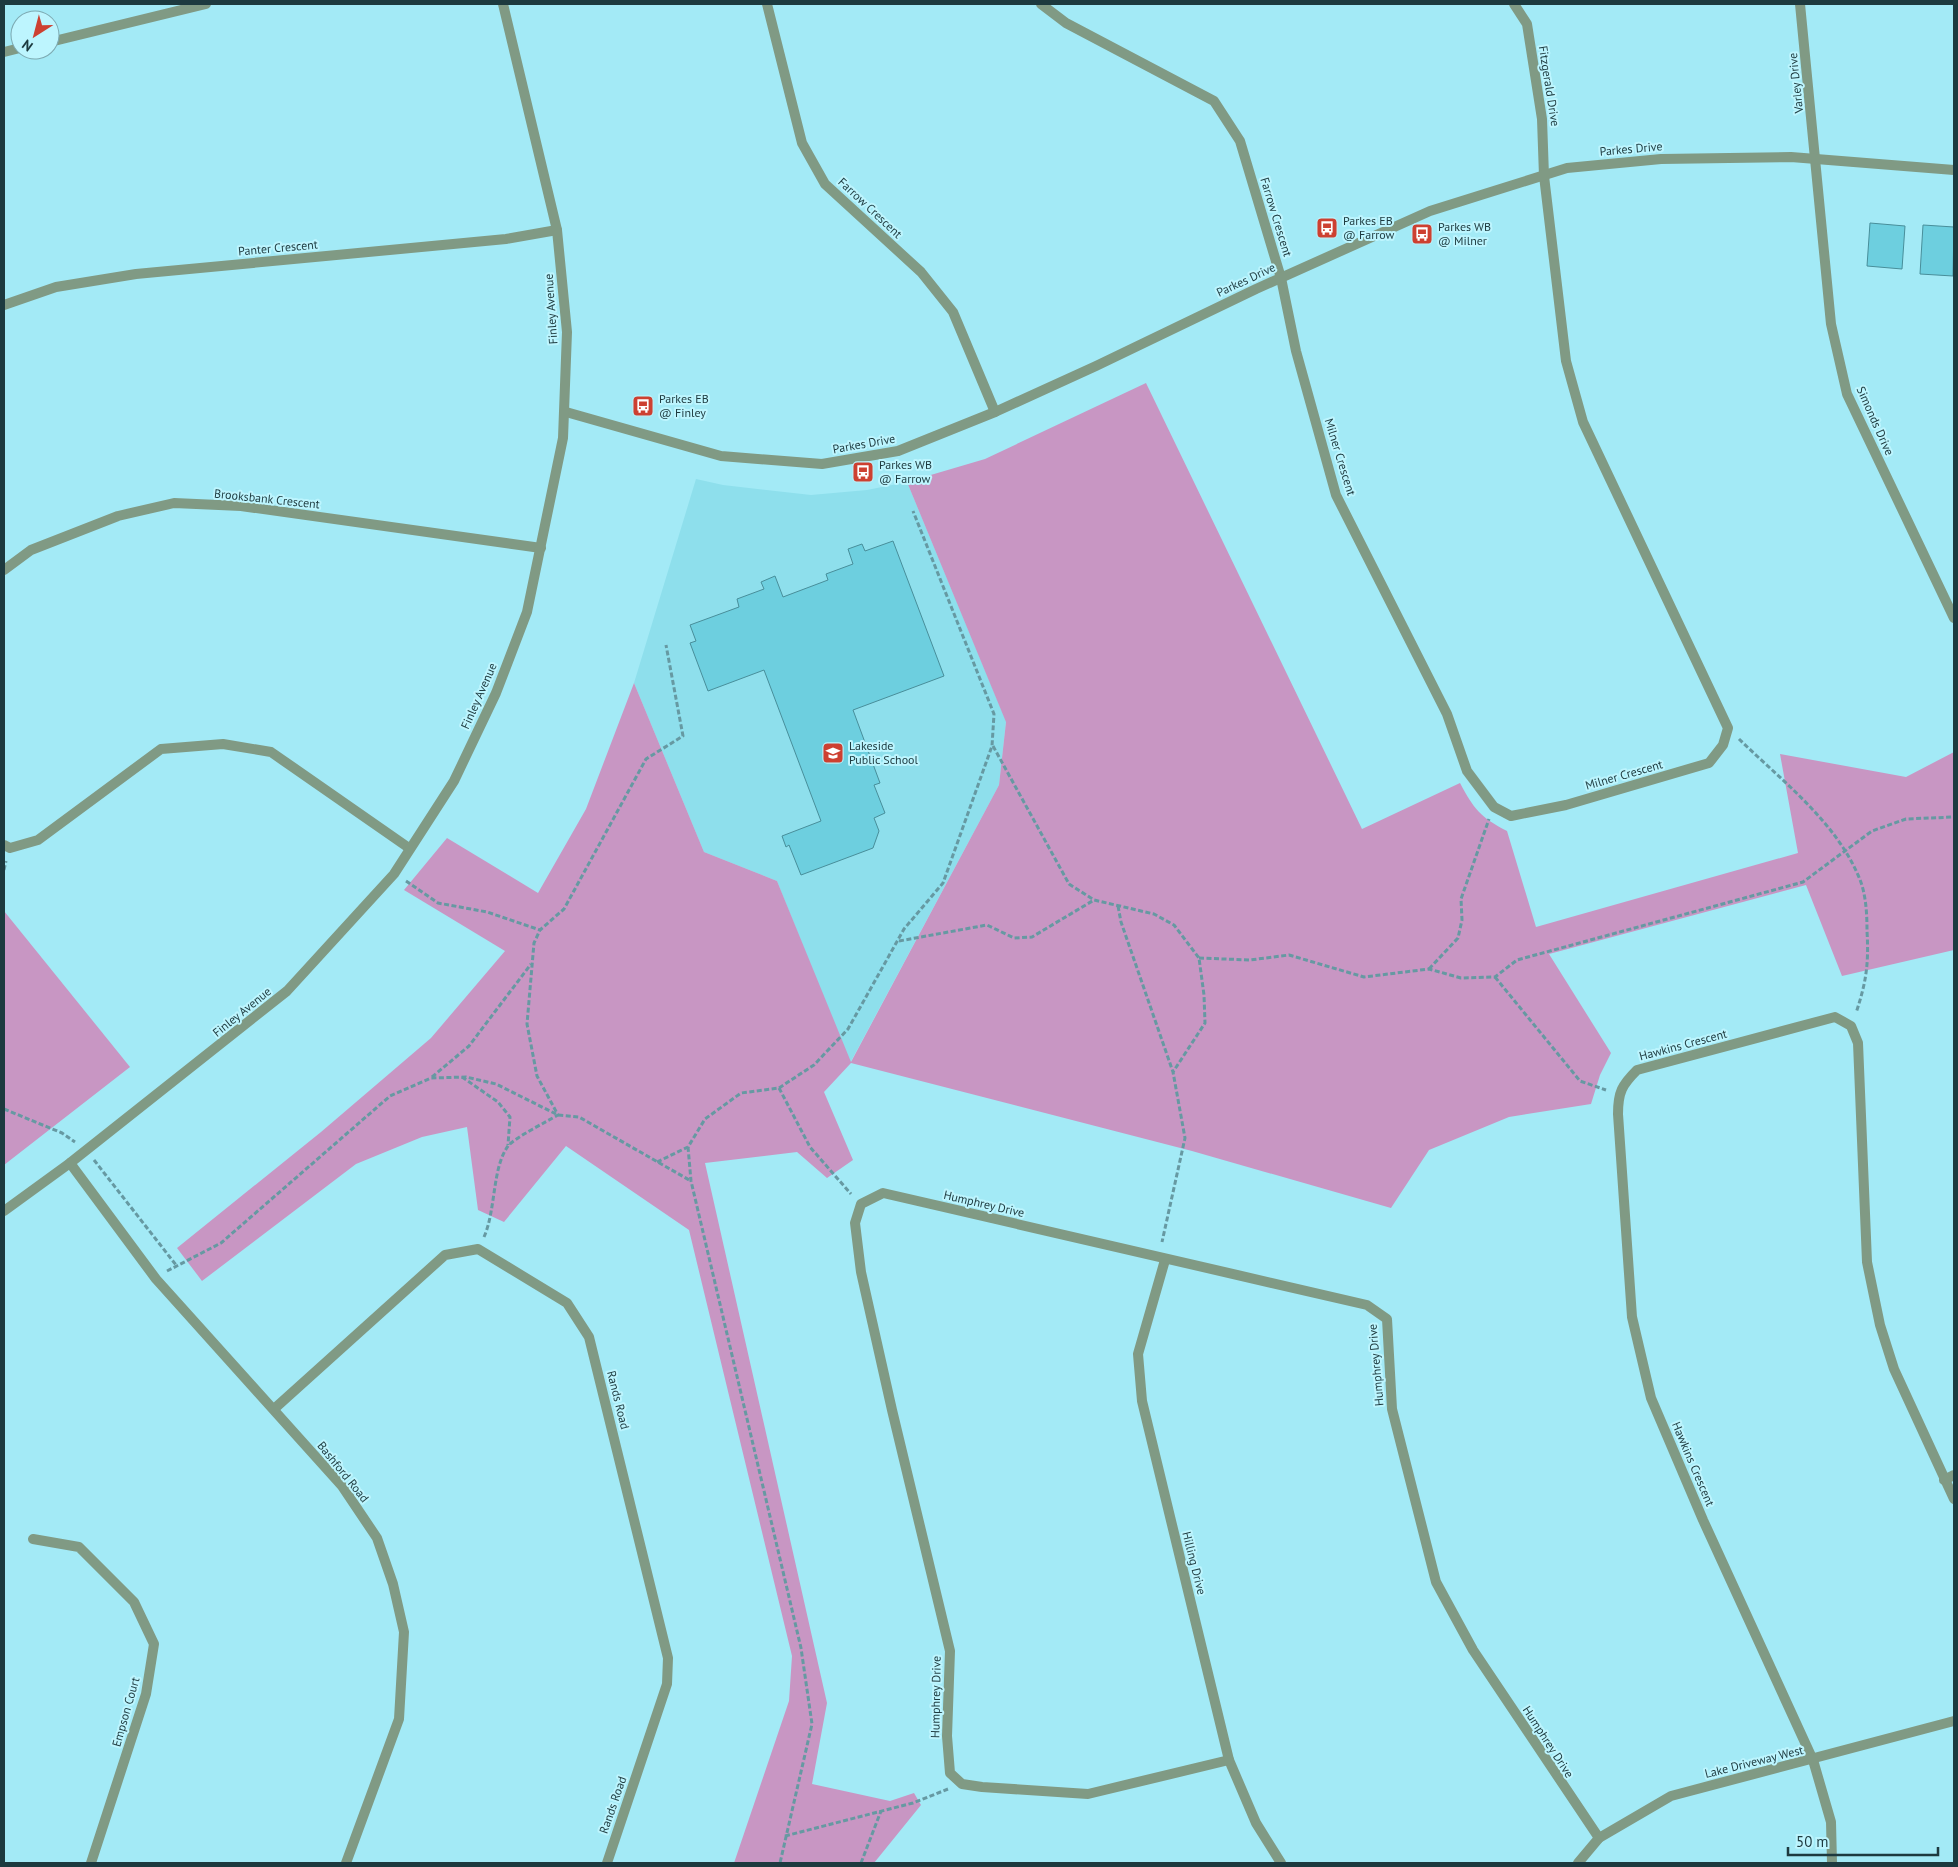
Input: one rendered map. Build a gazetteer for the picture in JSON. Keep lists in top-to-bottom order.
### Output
{
  "streets": {
    "street": [
      "Varley Drive",
      "Fitzgerald Drive",
      "Parkes Drive",
      "Farrow Crescent",
      "Panter Crescent",
      "Finley Avenue",
      "Simonds Drive",
      "Milner Crescent",
      "Brooksbank Crescent",
      "Hawkins Crescent",
      "Humphrey Drive",
      "Rands Road",
      "Bashford Road",
      "Hilling Drive",
      "Empson Court",
      "Lake Driveway West"
    ]
  },
  "crossings": [
    ["Varley Drive", "Parkes Drive"],
    ["Varley Drive", "Simonds Drive"],
    ["Fitzgerald Drive", "Parkes Drive"],
    ["Parkes Drive", "Farrow Crescent"],
    ["Parkes Drive", "Finley Avenue"],
    ["Parkes Drive", "Simonds Drive"],
    ["Parkes Drive", "Milner Crescent"],
    ["Farrow Crescent", "Milner Crescent"],
    ["Panter Crescent", "Finley Avenue"],
    ["Finley Avenue", "Brooksbank Crescent"],
    ["Finley Avenue", "Bashford Road"],
    ["Hawkins Crescent", "Lake Driveway West"],
    ["Humphrey Drive", "Hilling Drive"],
    ["Humphrey Drive", "Lake Driveway West"]
  ],
  "places": {
    "bus stop": [
      "Parkes EB @ Farrow",
      "Parkes WB @ Milner",
      "Parkes EB @ Finley",
      "Parkes WB @ Farrow"
    ],
    "school or university": ["Lakeside Public School"]
  },
  "scale_bar": "50 m",
  "north": "bottom left"
}
